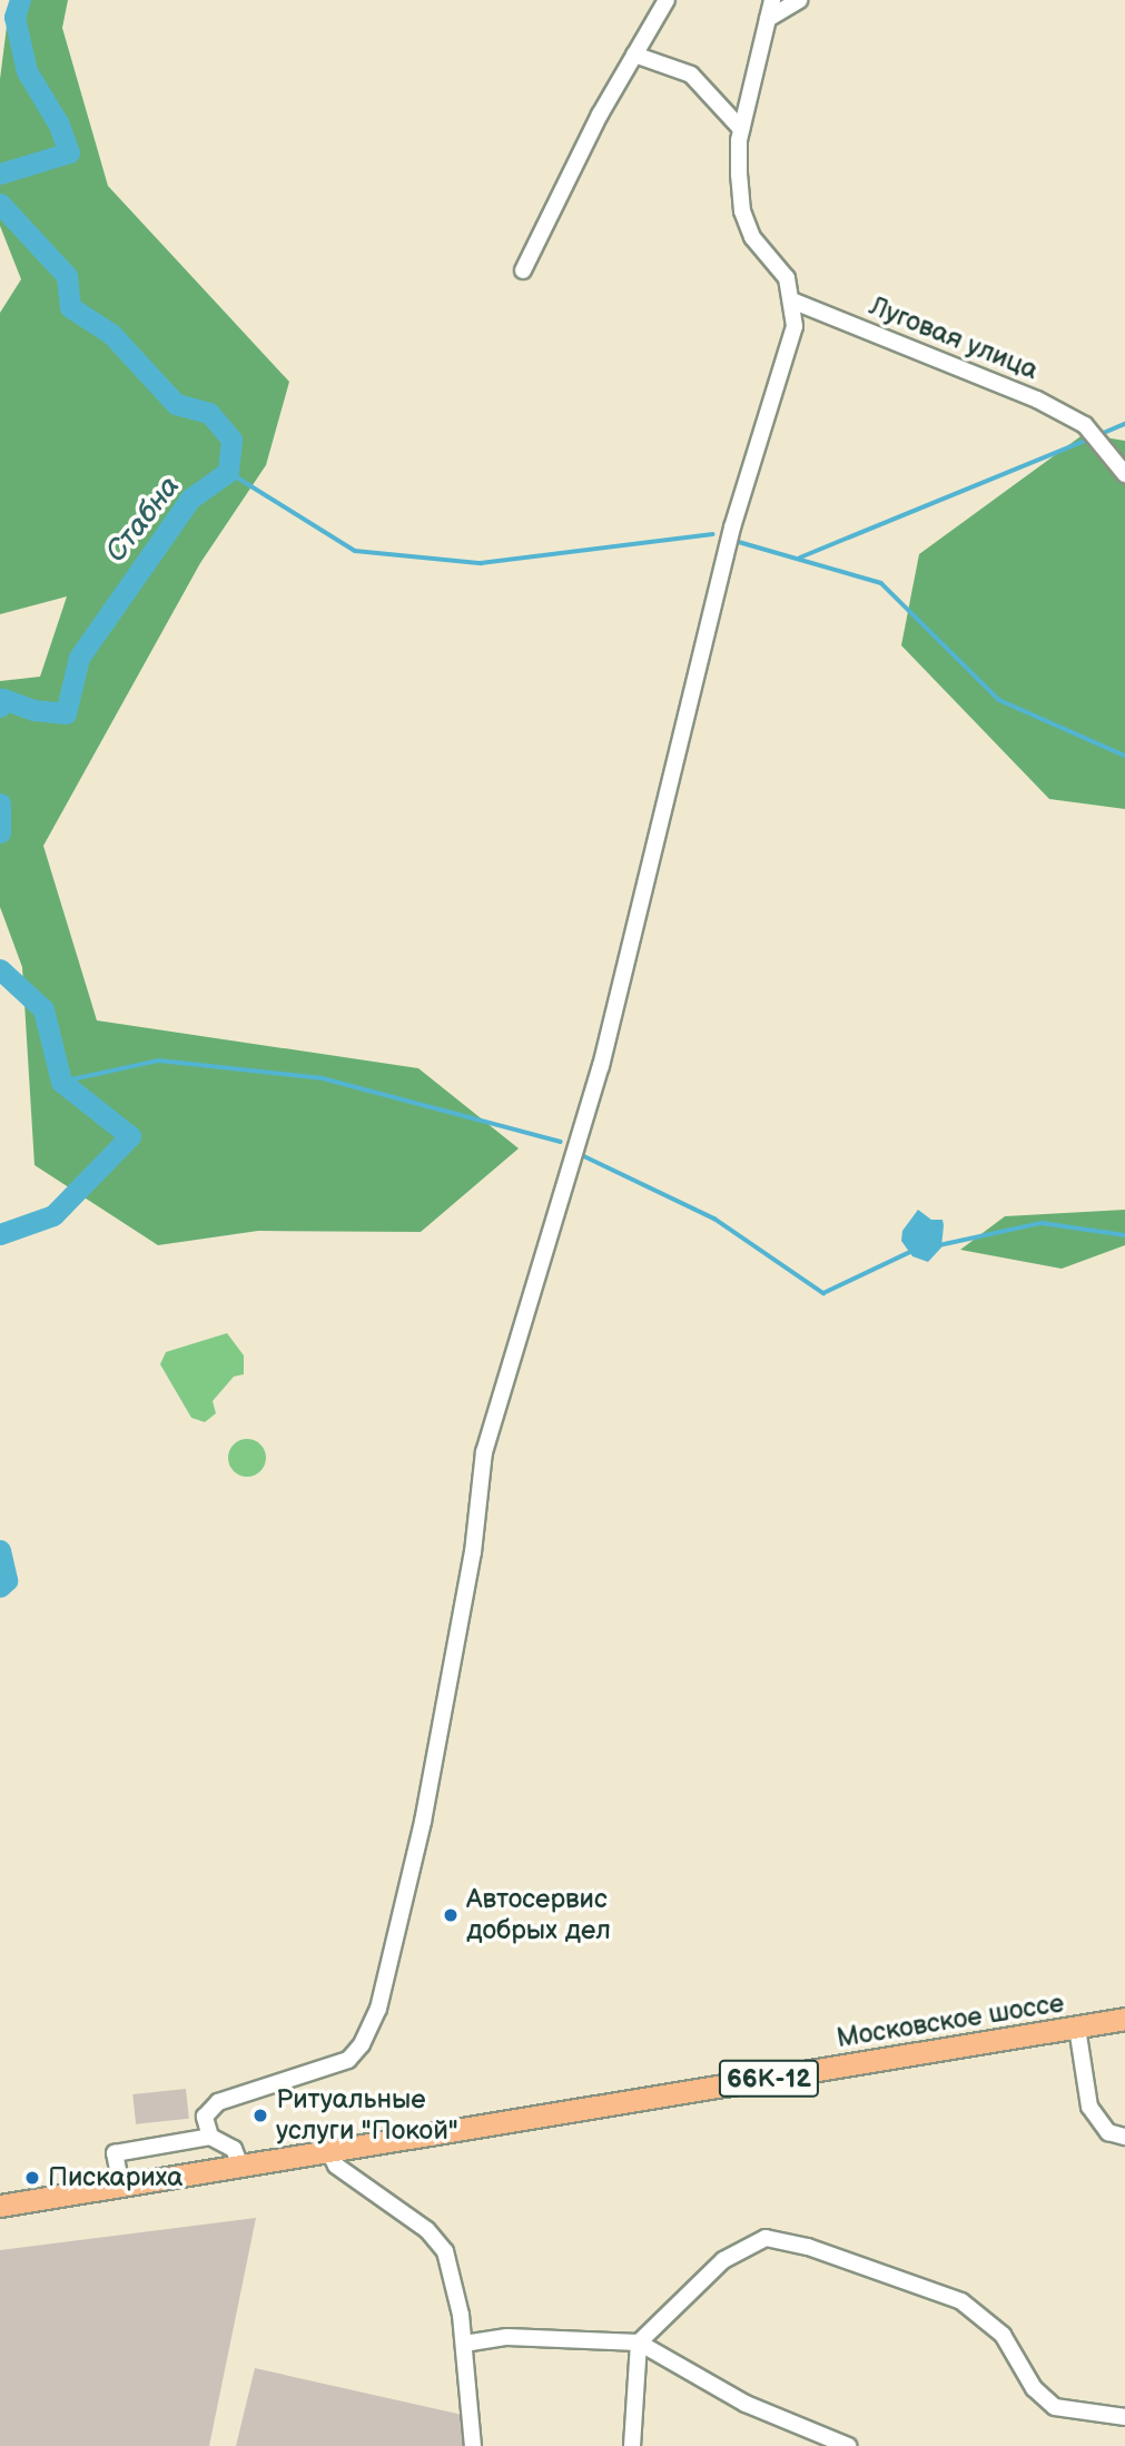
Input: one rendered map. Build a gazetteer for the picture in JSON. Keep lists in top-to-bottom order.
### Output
{
  "streets": {
    "main road": ["Московское шоссе", "66К-12"],
    "street": ["Луговая улица"]
  },
  "water": ["Стабна"],
  "places": ["Автосервис добрых дел", "Ритуальные услуги \"Покой\"", "Пискариха"]
}
